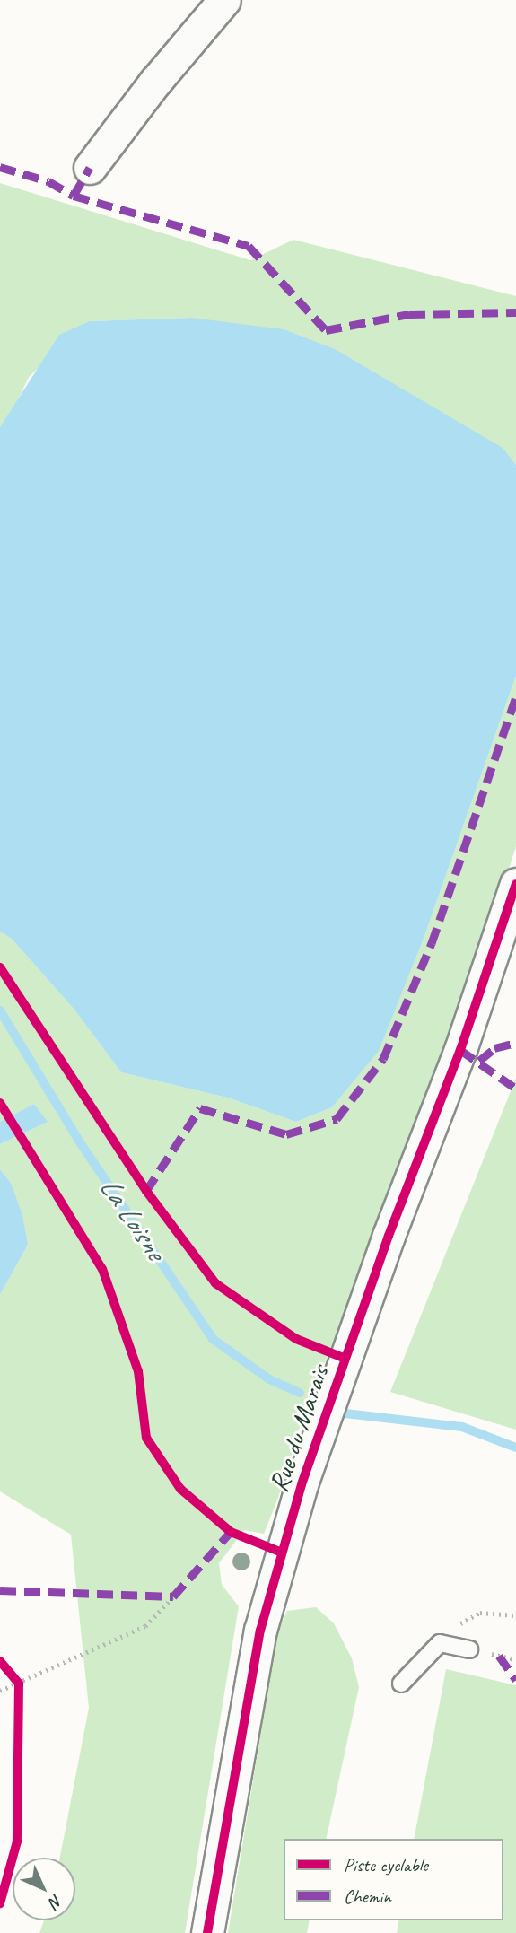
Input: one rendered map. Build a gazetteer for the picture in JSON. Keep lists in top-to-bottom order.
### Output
{
  "streets": {
    "street": ["Rue du Marais"]
  },
  "water": ["La Loisne"],
  "legend": ["Piste cyclable", "Chemin"],
  "north": "bottom right"
}
